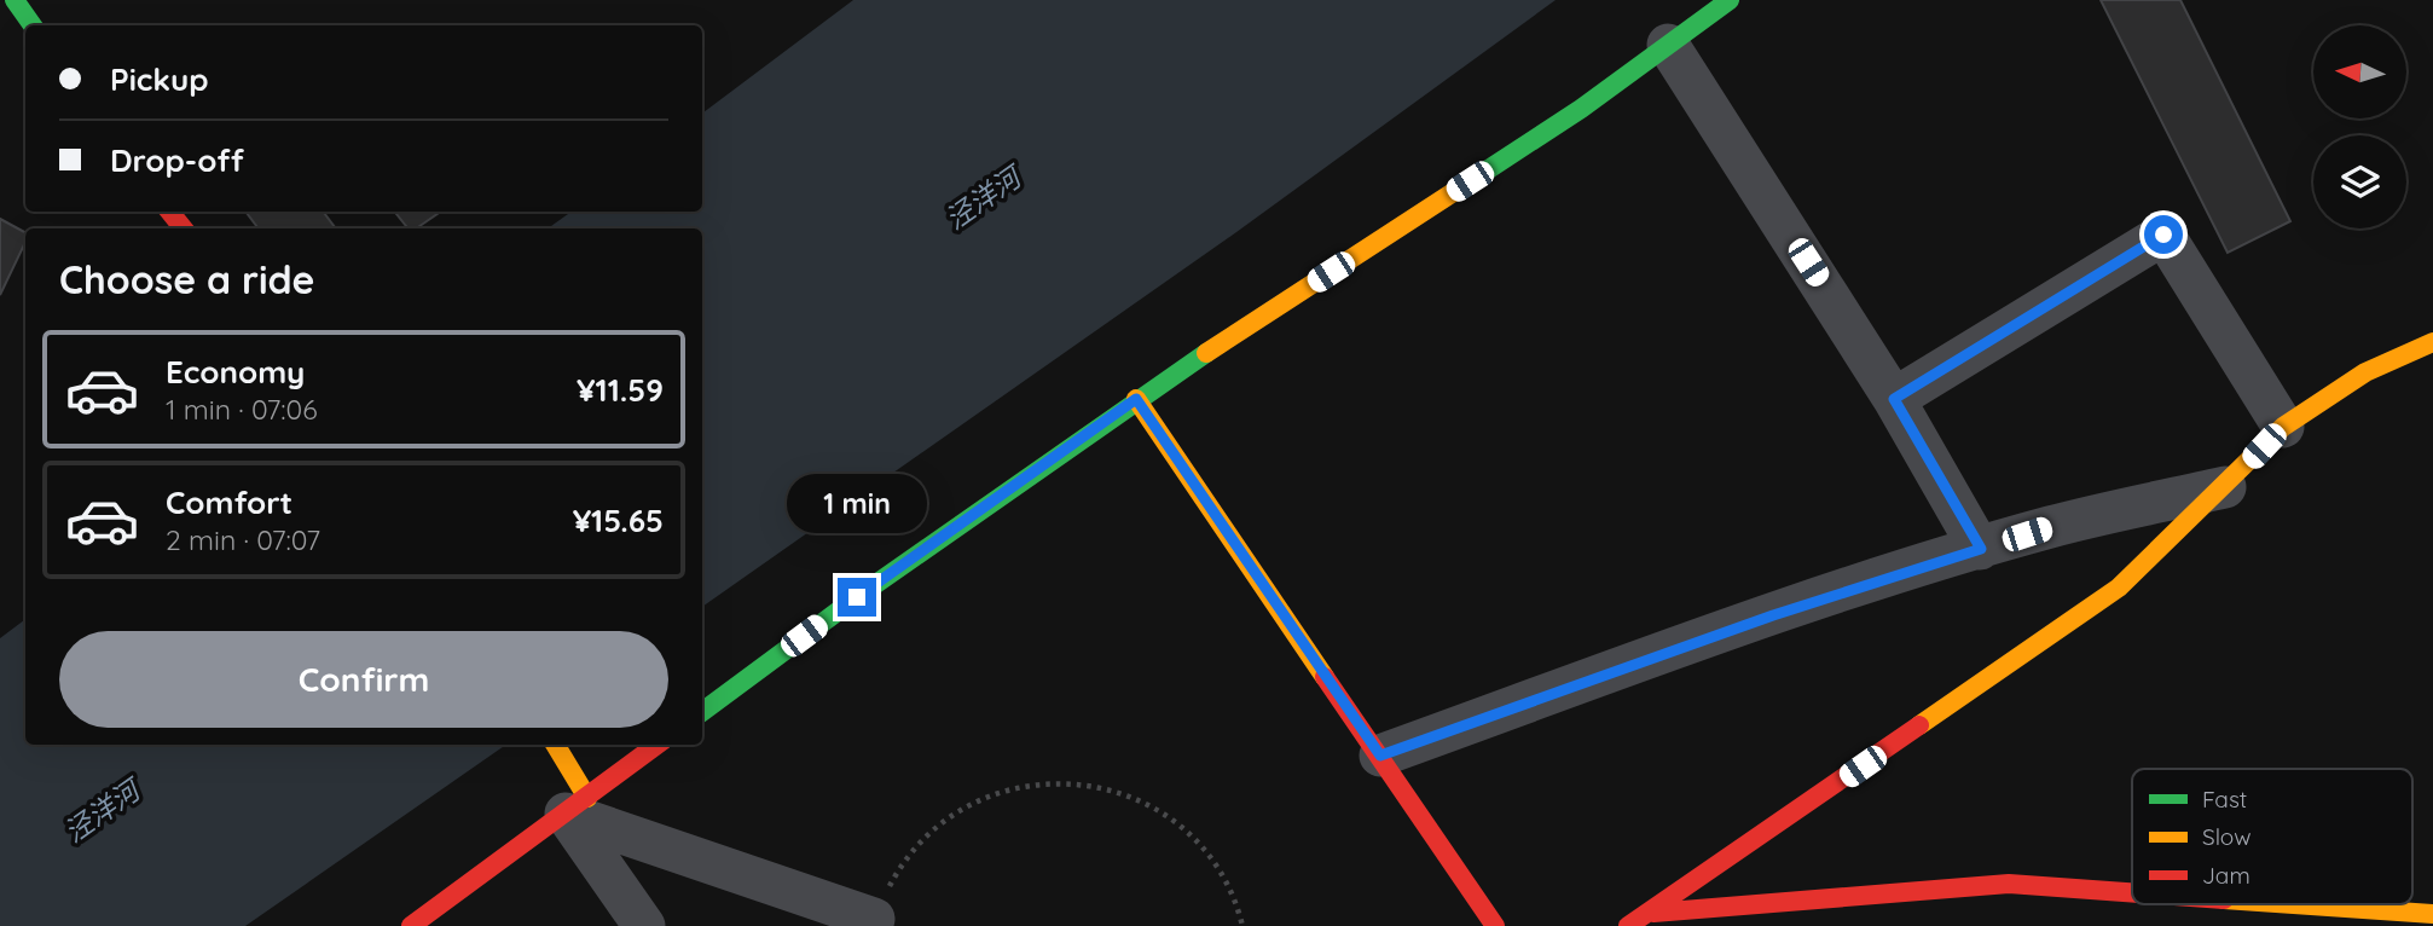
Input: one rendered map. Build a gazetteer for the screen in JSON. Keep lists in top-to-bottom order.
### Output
{
  "water": ["泾洋河"],
  "legend": ["Fast", "Slow", "Jam"],
  "north": "left",
  "page": {
    "banner": ["Pickup", "Drop-off"],
    "heading": "Choose a ride",
    "list": [
      {
        "name": "Economy",
        "note": "1 min · 07:06",
        "value": "¥11.59"
      },
      {
        "name": "Comfort",
        "note": "2 min · 07:07",
        "value": "¥15.65"
      }
    ],
    "bubble": "1 min",
    "buttons": "Confirm"
  }
}
